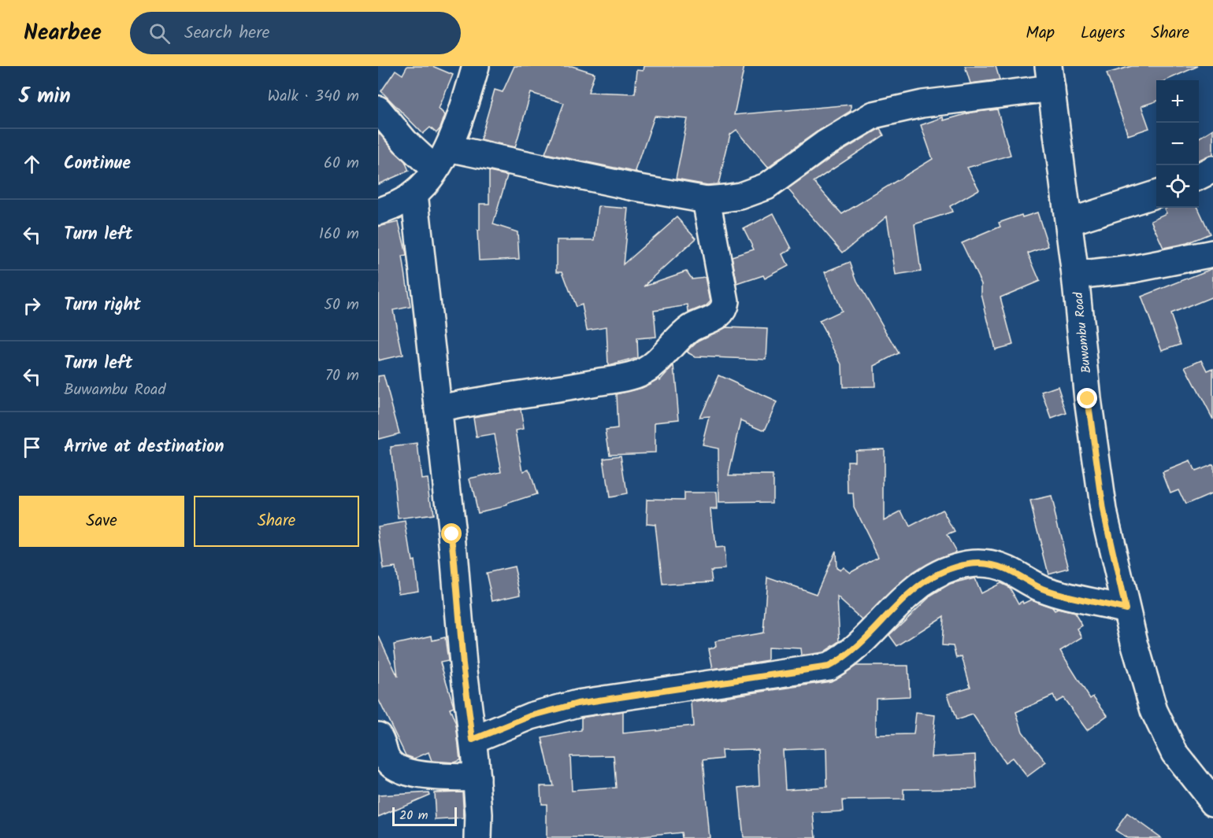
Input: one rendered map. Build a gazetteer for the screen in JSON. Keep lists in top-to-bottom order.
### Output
{
  "streets": {
    "street": ["Buwambu Road"]
  },
  "scale_bar": "20 m",
  "page": {
    "header": "Nearbee",
    "search": "Search here",
    "nav": ["Map", "Layers", "Share"],
    "heading": ["5 min", "Walk · 340 m"],
    "map_buttons": ["+", "−"],
    "list": [
      ["Continue", "60 m"],
      ["Turn left", "160 m"],
      ["Turn right", "50 m"],
      ["Turn left", "Buwambu Road", "70 m"],
      "Arrive at destination"
    ],
    "buttons": ["Save", "Share"],
    "scale": "20 m"
  }
}
